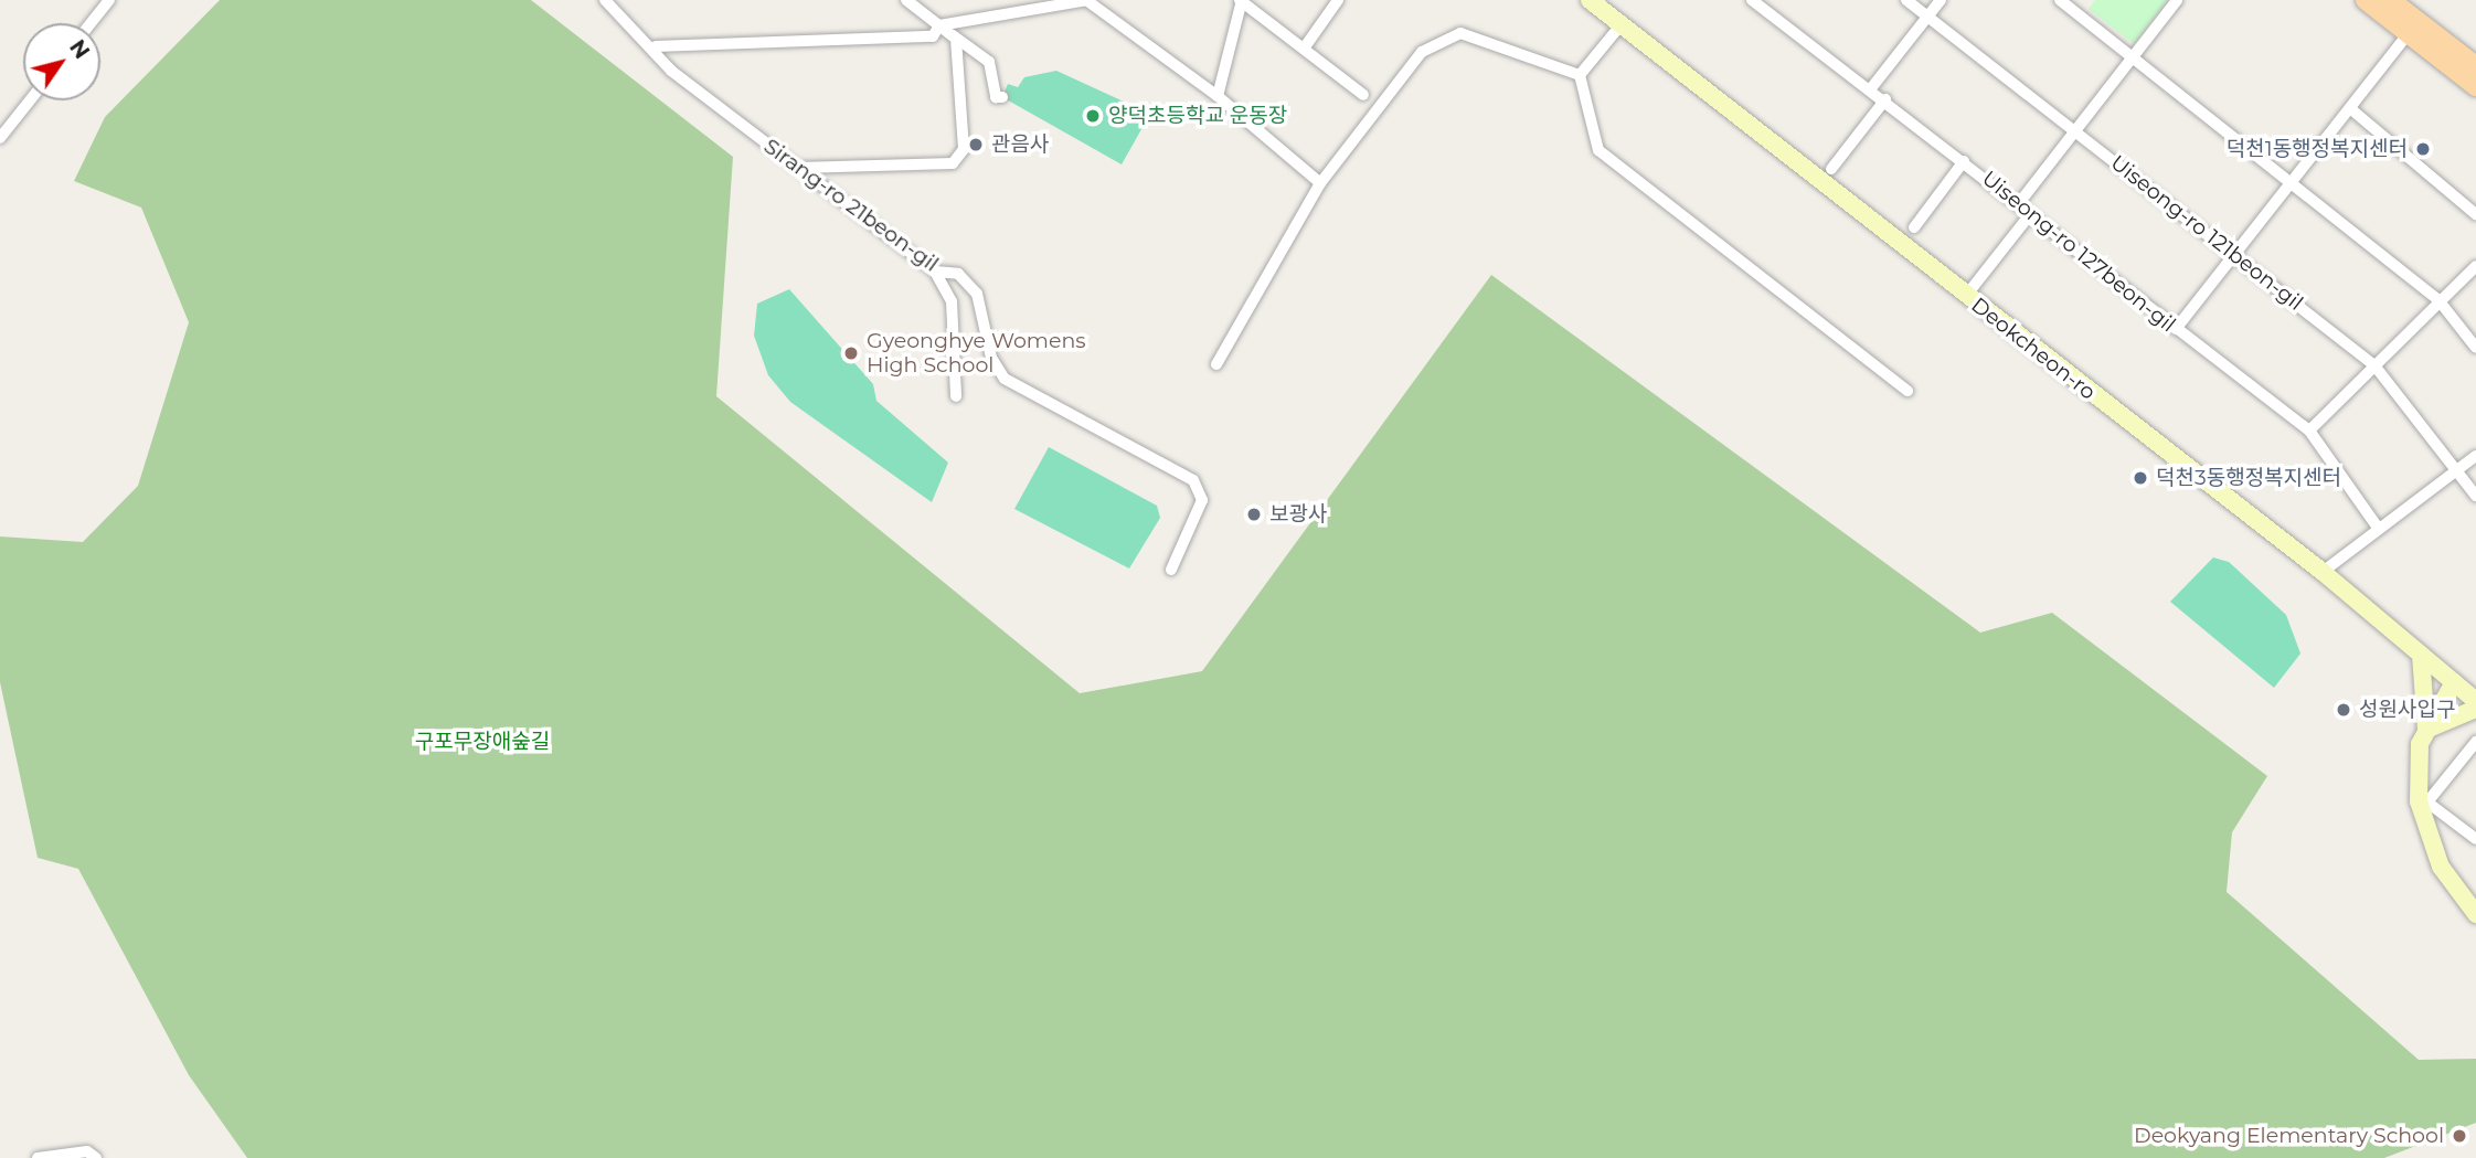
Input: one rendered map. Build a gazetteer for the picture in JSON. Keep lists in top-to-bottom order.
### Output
{
  "streets": {
    "main road": ["Deokcheon-ro"],
    "street": ["Sirang-ro 21beon-gil", "Uiseong-ro 121beon-gil", "Uiseong-ro 127beon-gil"]
  },
  "parks": ["구포무장애숲길"],
  "places": [
    "양덕초등학교 운동장",
    "관음사",
    "덕천1동행정복지센터",
    "Gyeonghye Womens High School",
    "덕천3동행정복지센터",
    "보광사",
    "성원사입구",
    "Deokyang Elementary School"
  ],
  "north": "top right"
}
